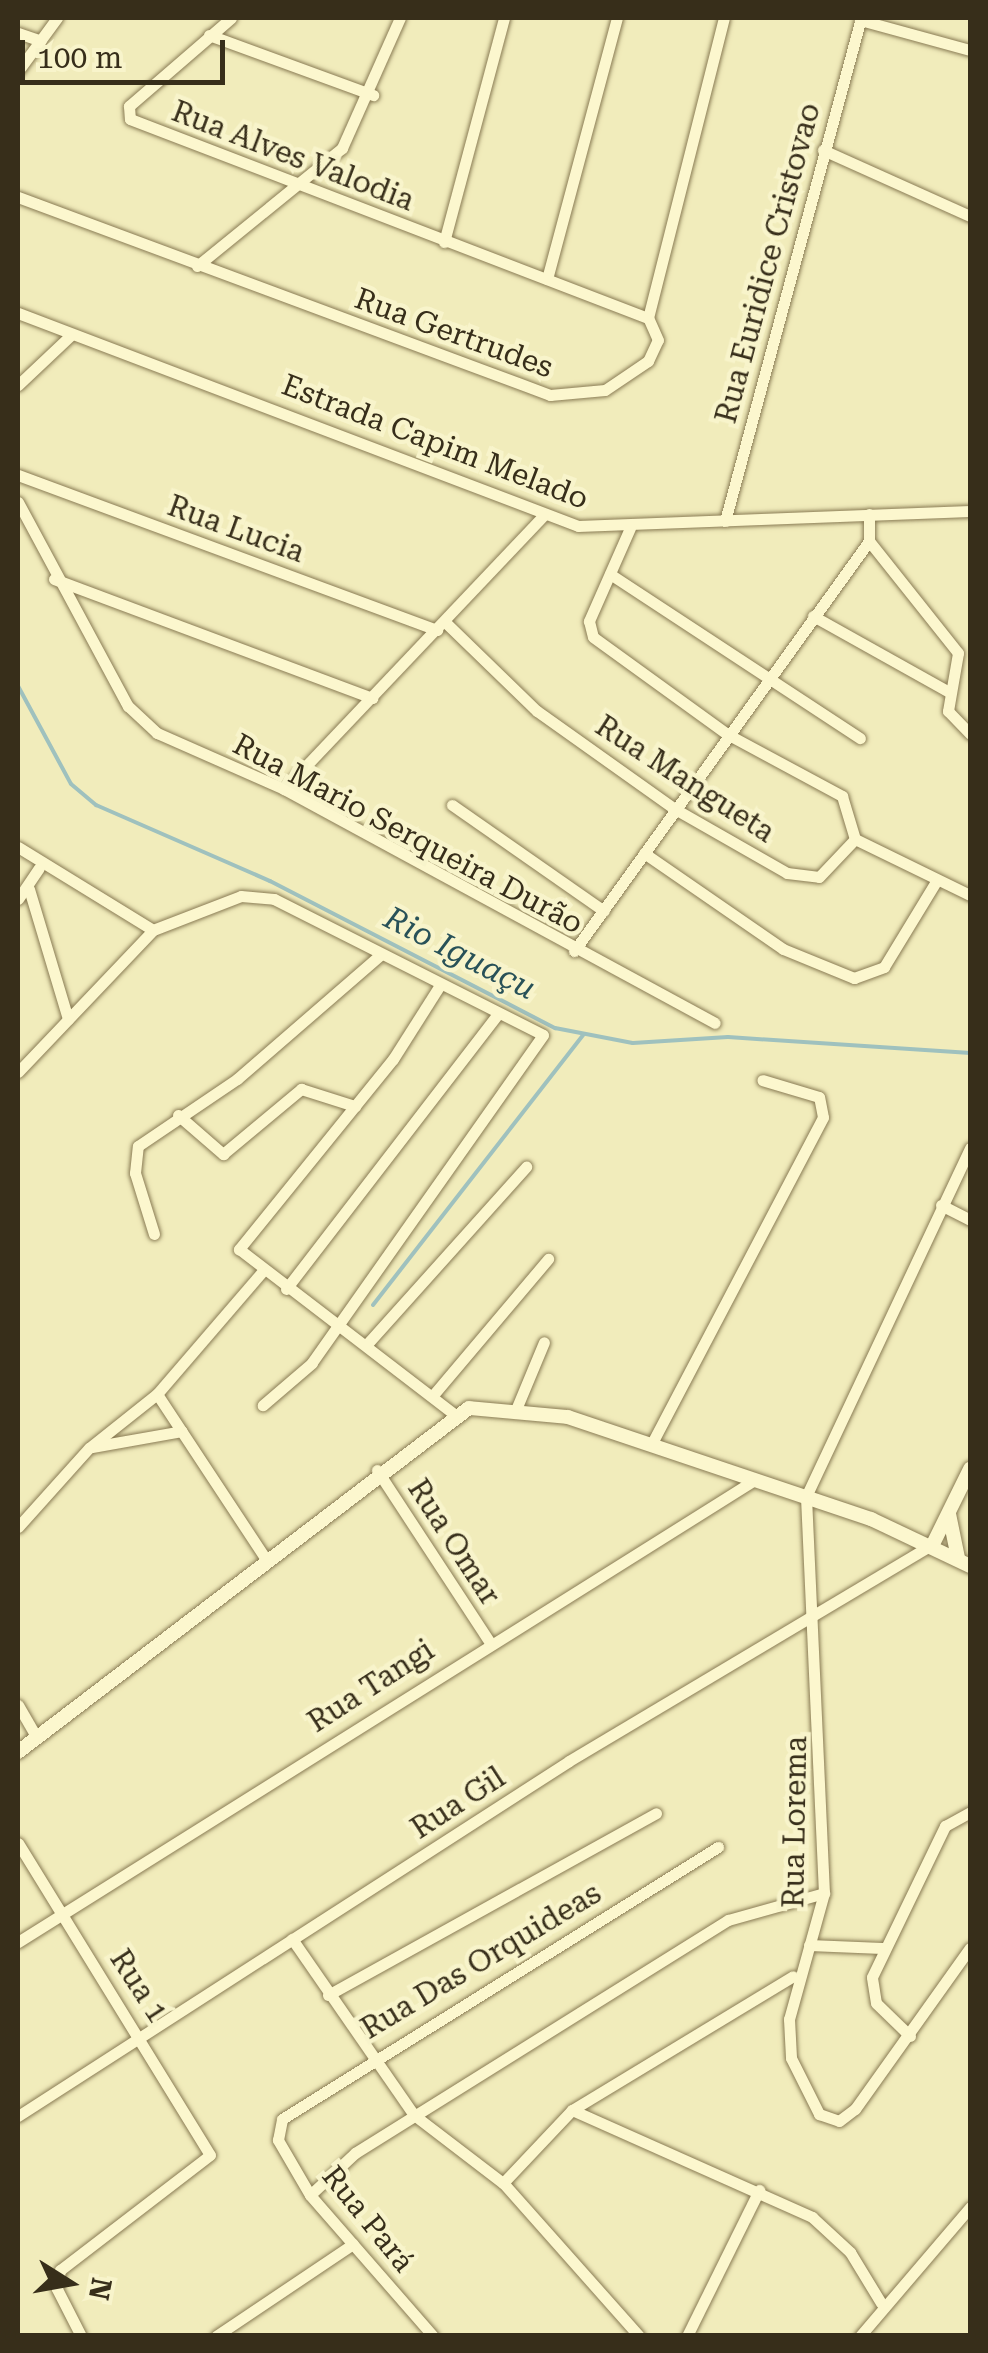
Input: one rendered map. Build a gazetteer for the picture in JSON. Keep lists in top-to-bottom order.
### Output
{
  "streets": {
    "street": [
      "Rua Alves Valodia",
      "Rua Euridice Cristovao",
      "Rua Gertrudes",
      "Estrada Capim Melado",
      "Rua Lucia",
      "Rua Mangueta",
      "Rua Mario Serqueira Durão",
      "Rua Omar",
      "Rua Tangi",
      "Rua Gil",
      "Rua Lorema",
      "Rua Das Orquideas",
      "Rua 1",
      "Rua Pará"
    ]
  },
  "crossings": [
    ["Rua Alves Valodia", "Rua Gertrudes"],
    ["Rua Euridice Cristovao", "Estrada Capim Melado"],
    ["Rua Lucia", "Rua Mangueta"],
    ["Rua Omar", "Rua Tangi"],
    ["Rua Tangi", "Rua 1"],
    ["Rua Gil", "Rua Lorema"],
    ["Rua Gil", "Rua 1"],
    ["Rua Das Orquideas", "Rua Pará"]
  ],
  "water": ["Rio Iguaçu"],
  "scale_bar": "100 m",
  "north": "right"
}
